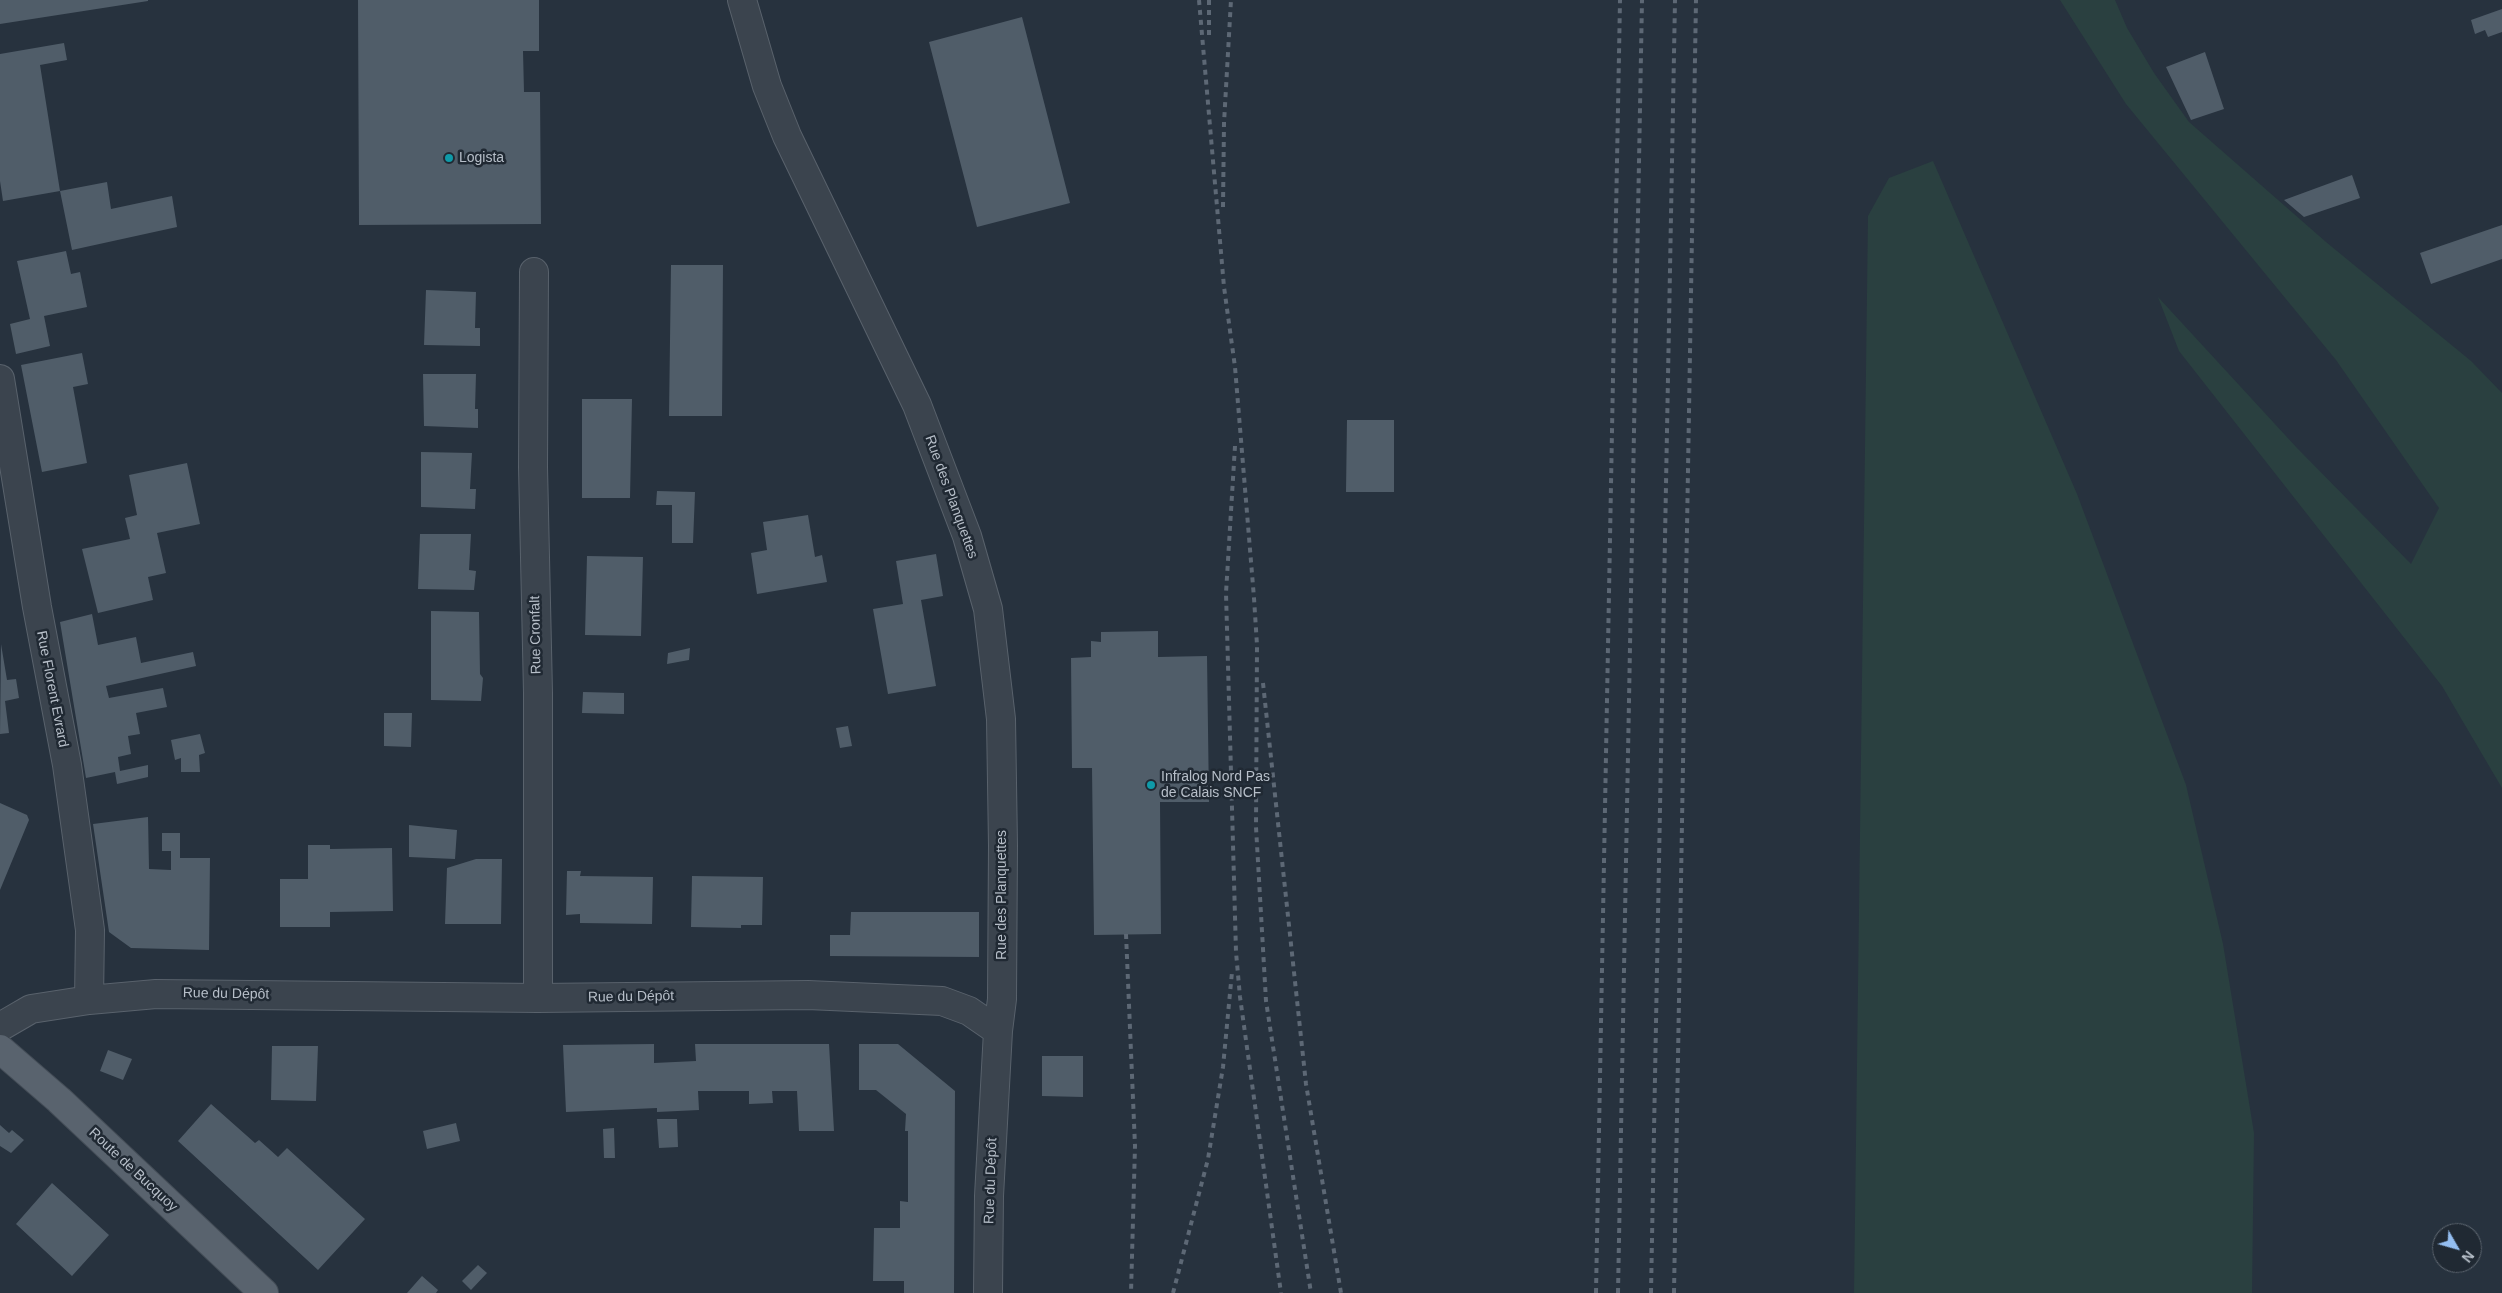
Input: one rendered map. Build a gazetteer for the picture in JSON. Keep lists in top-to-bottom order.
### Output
{
  "streets": {
    "main road": ["Route de Bucquoy"],
    "street": [
      "Rue des Planquettes",
      "Rue Cronfalt",
      "Rue Florent Evrard",
      "Rue du Dépôt"
    ]
  },
  "crossings": [
    ["Rue des Planquettes", "Rue du Dépôt"],
    ["Rue Cronfalt", "Rue du Dépôt"],
    ["Rue Florent Evrard", "Rue du Dépôt"]
  ],
  "places": ["Logista", "Infralog Nord Pas de Calais SNCF"],
  "north": "bottom right"
}
